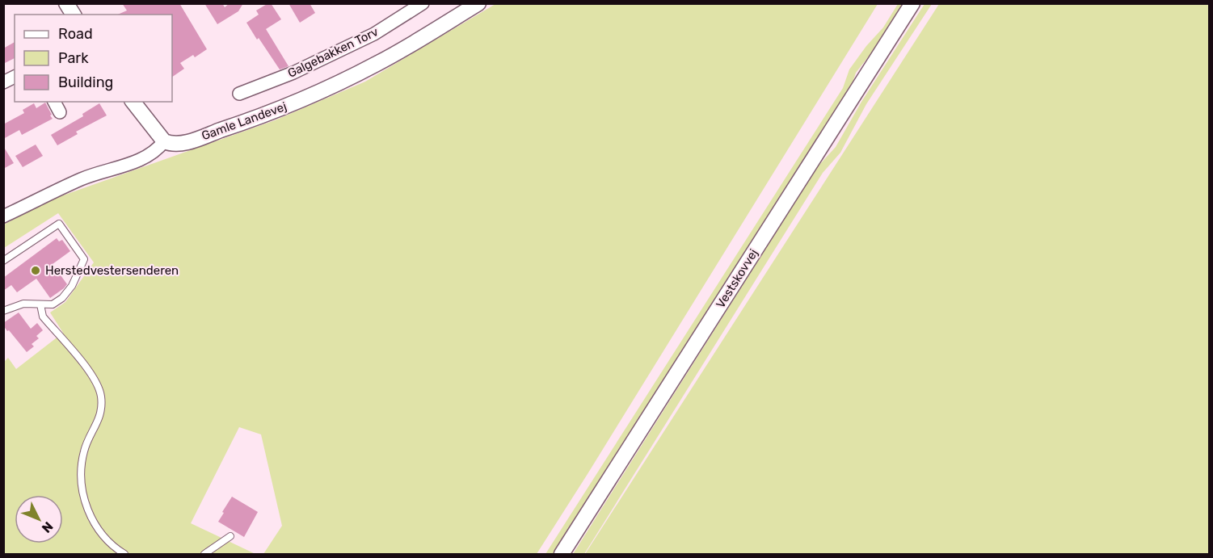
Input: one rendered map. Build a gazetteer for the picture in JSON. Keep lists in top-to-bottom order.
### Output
{
  "streets": {
    "street": ["Galgebakken Torv", "Gamle Landevej", "Vestskovvej"]
  },
  "places": ["Herstedvestersenderen"],
  "legend": ["Road", "Park", "Building"],
  "north": "bottom right"
}
